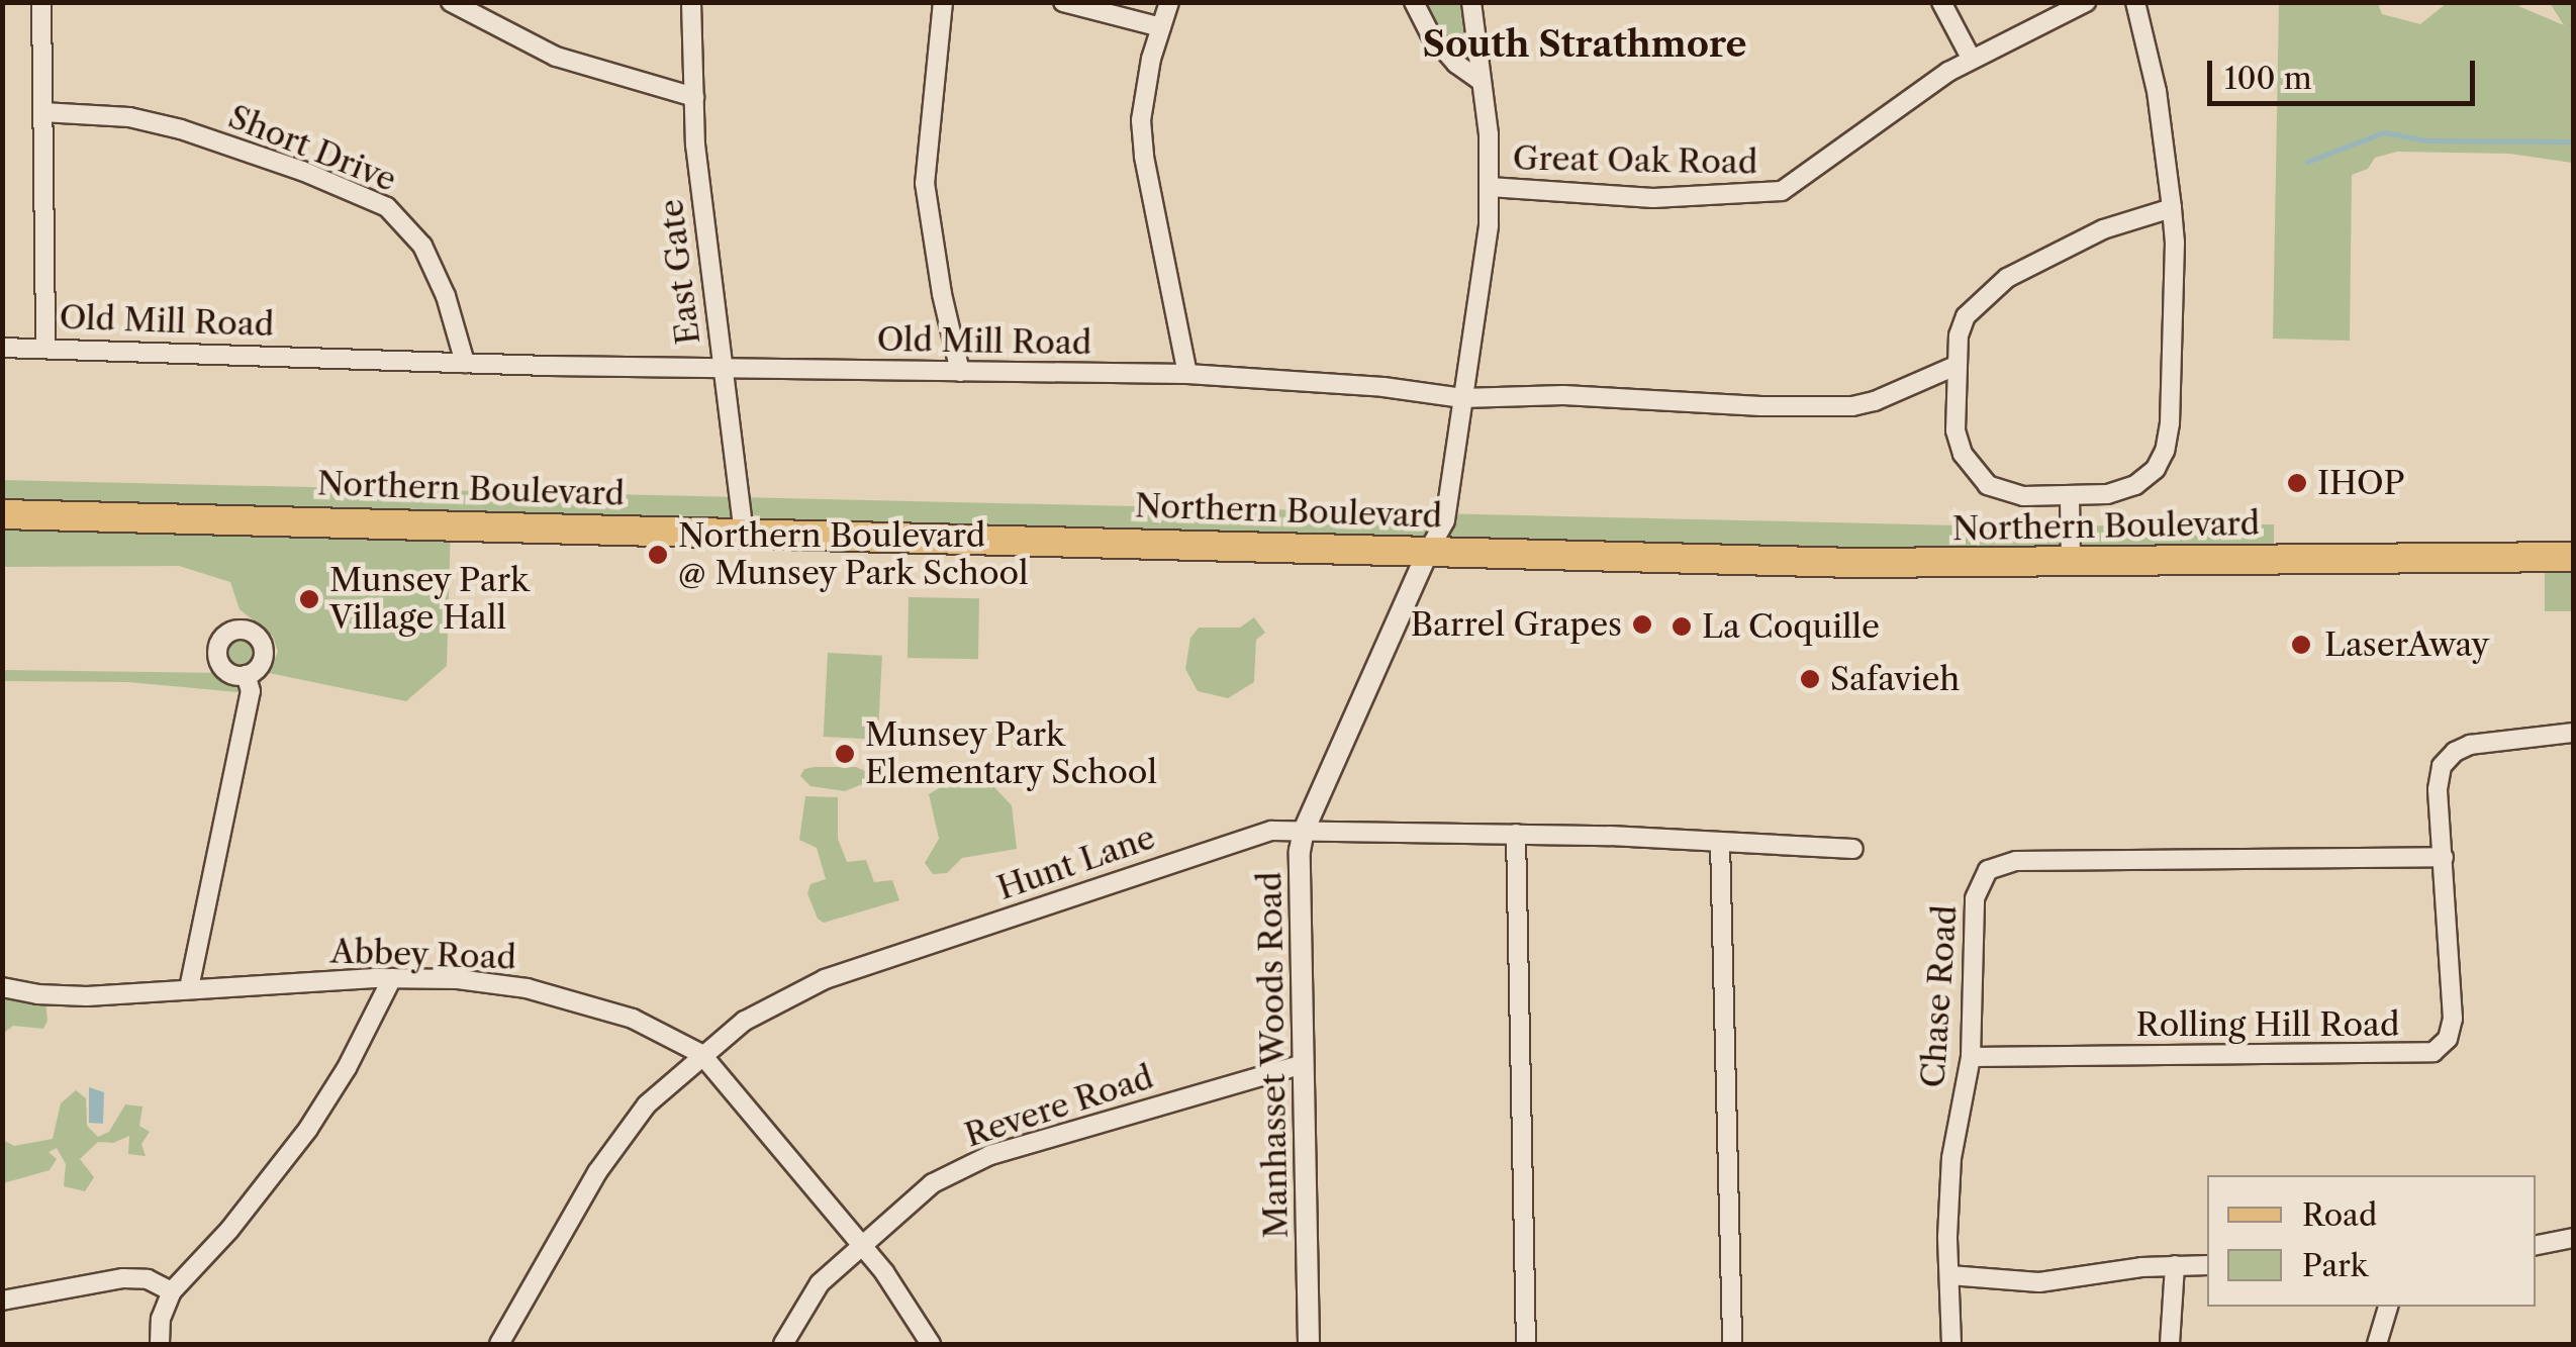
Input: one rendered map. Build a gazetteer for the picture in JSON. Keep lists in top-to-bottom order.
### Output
{
  "streets": {
    "main road": ["Northern Boulevard"],
    "street": [
      "Short Drive",
      "Great Oak Road",
      "East Gate",
      "Old Mill Road",
      "Hunt Lane",
      "Abbey Road",
      "Chase Road",
      "Rolling Hill Road",
      "Manhasset Woods Road",
      "Revere Road"
    ]
  },
  "crossings": [
    ["Short Drive", "Old Mill Road"],
    ["East Gate", "Old Mill Road"],
    ["East Gate", "Northern Boulevard"],
    ["Northern Boulevard", "Manhasset Woods Road"],
    ["Hunt Lane", "Abbey Road"],
    ["Hunt Lane", "Manhasset Woods Road"],
    ["Abbey Road", "Revere Road"],
    ["Chase Road", "Rolling Hill Road"],
    ["Manhasset Woods Road", "Revere Road"]
  ],
  "districts": ["South Strathmore"],
  "places": [
    "IHOP",
    "Northern Boulevard @ Munsey Park School",
    "Munsey Park Village Hall",
    "Barrel Grapes",
    "La Coquille",
    "LaserAway",
    "Safavieh",
    "Munsey Park Elementary School"
  ],
  "legend": ["Road", "Park"],
  "scale_bar": "100 m"
}
